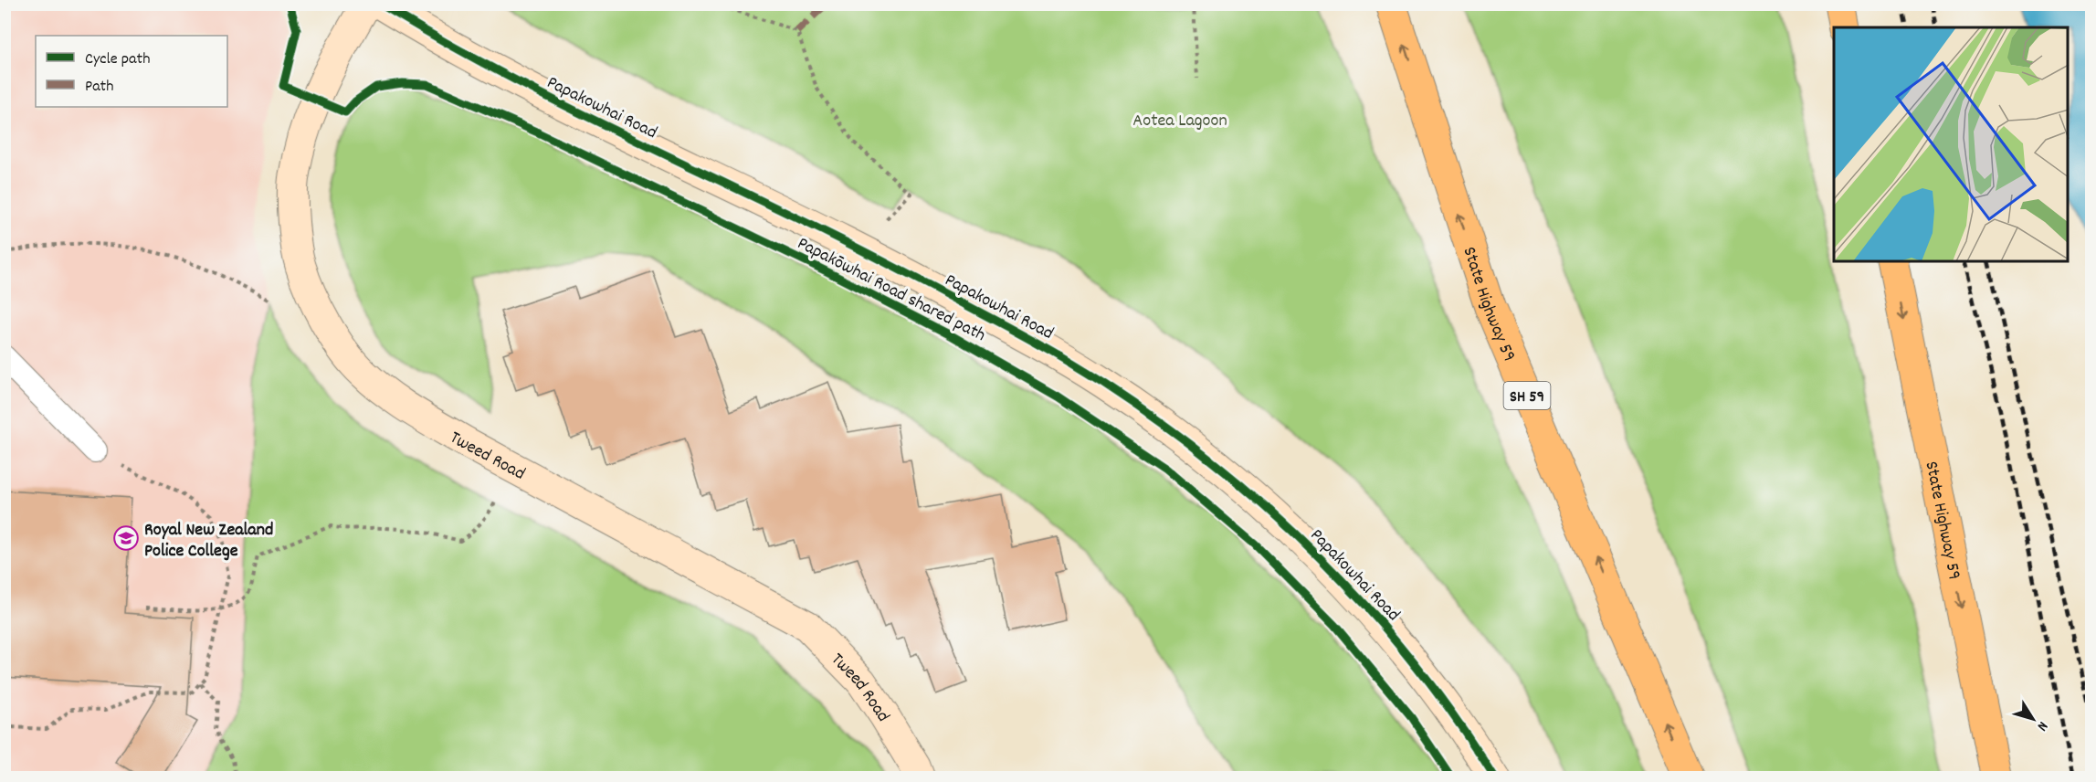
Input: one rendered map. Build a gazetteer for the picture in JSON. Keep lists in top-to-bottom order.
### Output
{
  "streets": {
    "main road": ["State Highway 59", "SH 59"],
    "street": ["Papakowhai Road", "Tweed Road"],
    "cycle path": ["Papakōwhai Road shared path"]
  },
  "parks": ["Aotea Lagoon"],
  "places": {
    "school or university": ["Royal New Zealand Police College"]
  },
  "legend": ["Cycle path", "Path"],
  "north": "bottom right"
}
